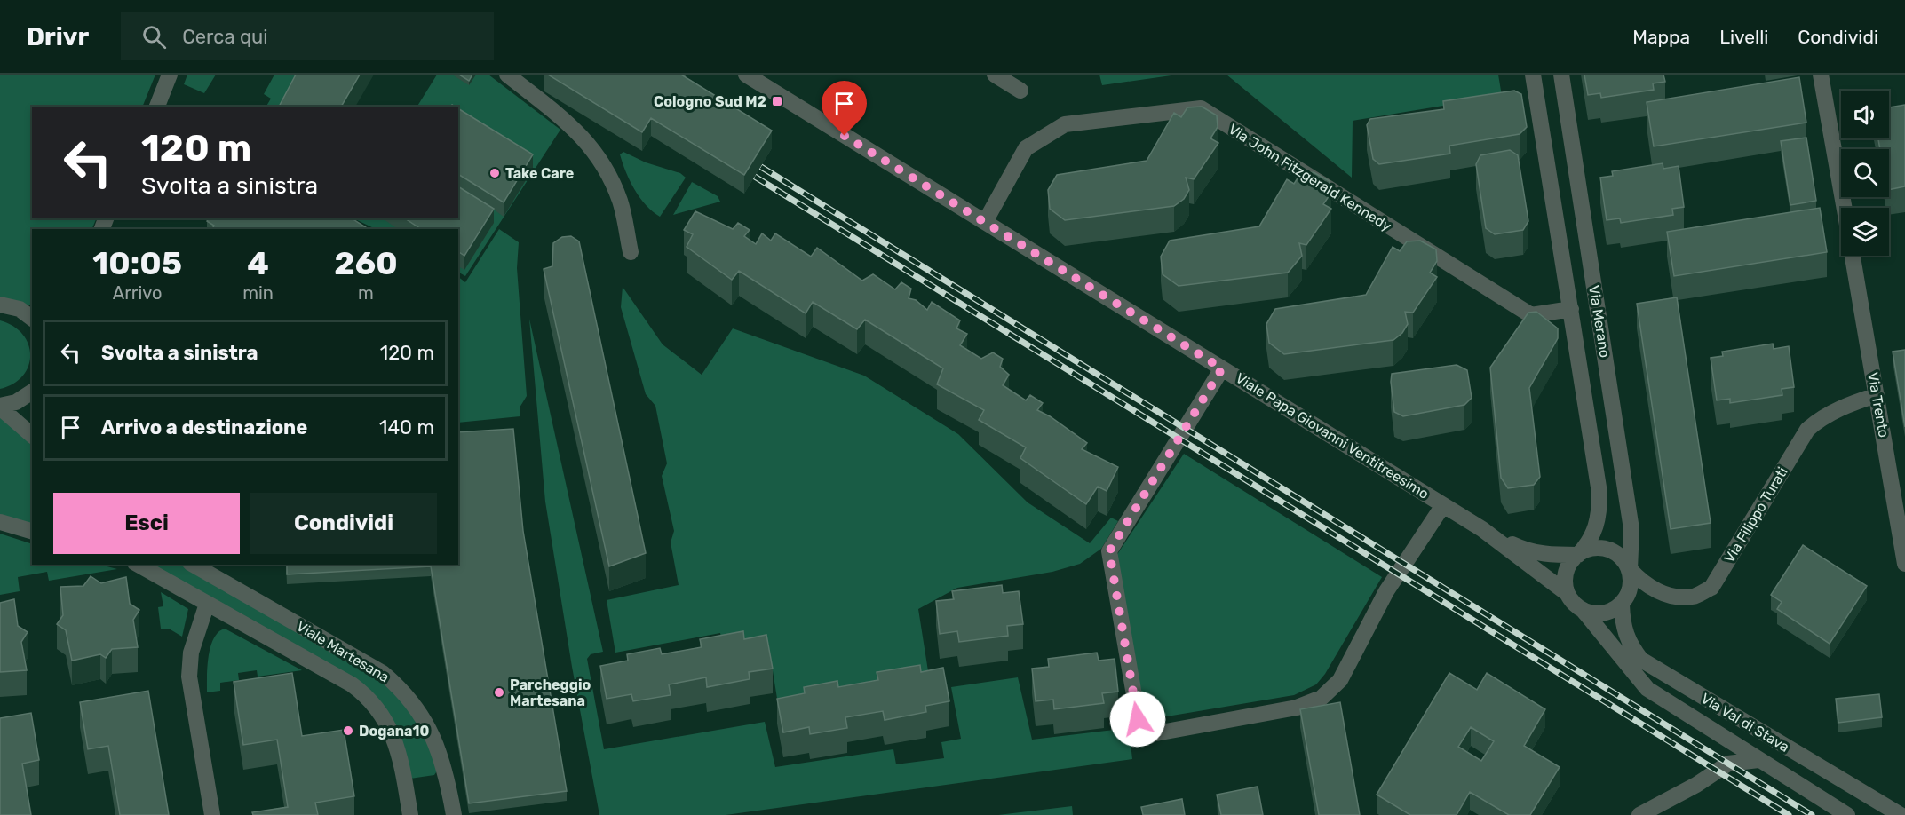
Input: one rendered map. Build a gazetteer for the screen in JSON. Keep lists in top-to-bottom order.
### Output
{
  "streets": {
    "street": [
      "Via John Fitzgerald Kennedy",
      "Via Merano",
      "Via Trento",
      "Viale Papa Giovanni Ventitreesimo",
      "Via Filippo Turati",
      "Viale Martesana",
      "Via Val di Stava"
    ]
  },
  "crossings": [
    ["Via John Fitzgerald Kennedy", "Via Merano"],
    ["Via John Fitzgerald Kennedy", "Viale Papa Giovanni Ventitreesimo"],
    ["Via Merano", "Viale Papa Giovanni Ventitreesimo"],
    ["Via Merano", "Via Filippo Turati"],
    ["Via Merano", "Via Val di Stava"],
    ["Via Trento", "Via Filippo Turati"],
    ["Viale Papa Giovanni Ventitreesimo", "Via Filippo Turati"],
    ["Viale Papa Giovanni Ventitreesimo", "Via Val di Stava"],
    ["Via Filippo Turati", "Via Val di Stava"]
  ],
  "places": {
    "transit": ["Cologno Sud M2"],
    "other": ["Take Care", "Parcheggio Martesana", "Dogana10"]
  },
  "page": {
    "header": "Drivr",
    "search": "Cerca qui",
    "nav": ["Mappa", "Livelli", "Condividi"],
    "turn": ["120 m", "Svolta a sinistra"],
    "eta": [
      "10:05",
      "Arrivo",
      "4",
      "min",
      "260",
      "m"
    ],
    "list": [
      {
        "name": "Svolta a sinistra",
        "value": "120 m"
      },
      {
        "name": "Arrivo a destinazione",
        "value": "140 m"
      }
    ],
    "buttons": ["Esci", "Condividi"]
  }
}
